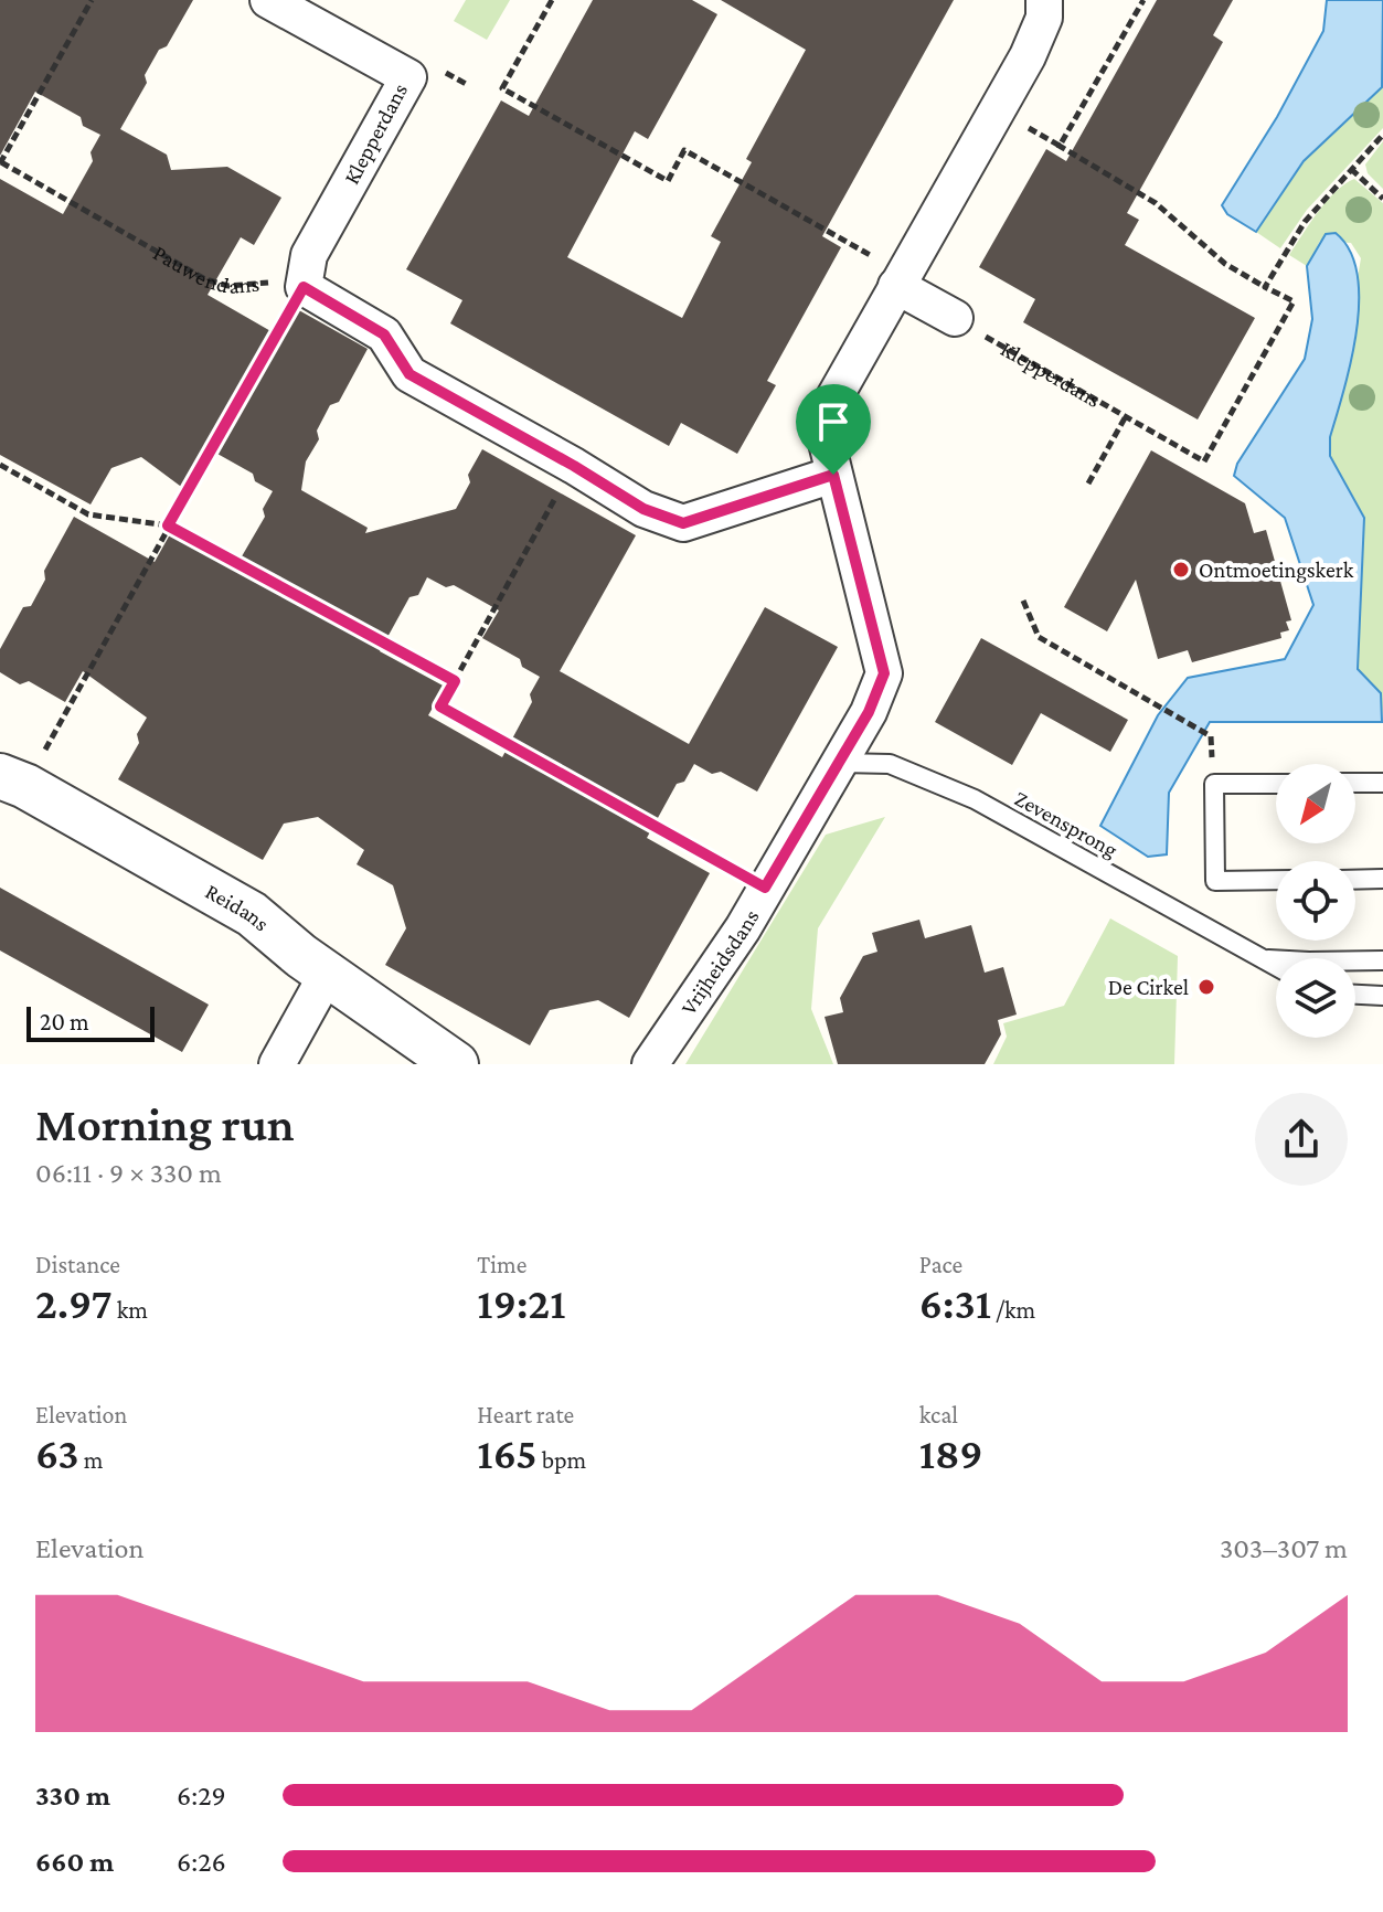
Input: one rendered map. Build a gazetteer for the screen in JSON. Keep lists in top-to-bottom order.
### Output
{
  "streets": {
    "street": ["Klepperdans", "Reidans", "Vrijheidsdans"],
    "lane": ["Zevensprong"],
    "path": ["Pauwendans"]
  },
  "crossings": [
    ["Klepperdans", "Pauwendans"],
    ["Zevensprong", "Vrijheidsdans"]
  ],
  "places": ["Ontmoetingskerk", "De Cirkel"],
  "scale_bar": "20 m",
  "north": "bottom left",
  "page": {
    "scale": "20 m",
    "heading": ["Morning run", "06:11 · 9 × 330 m"],
    "stats": [
      ["Distance", "2.97 km"],
      ["Time", "19:21"],
      ["Pace", "6:31 /km"],
      ["Elevation", "63 m"],
      ["Heart rate", "165 bpm"],
      ["kcal", "189"]
    ],
    "chart": ["Elevation", "303–307 m"],
    "list": [
      {
        "name": "330 m",
        "note": "6:29"
      },
      {
        "name": "660 m",
        "note": "6:26"
      }
    ]
  }
}
